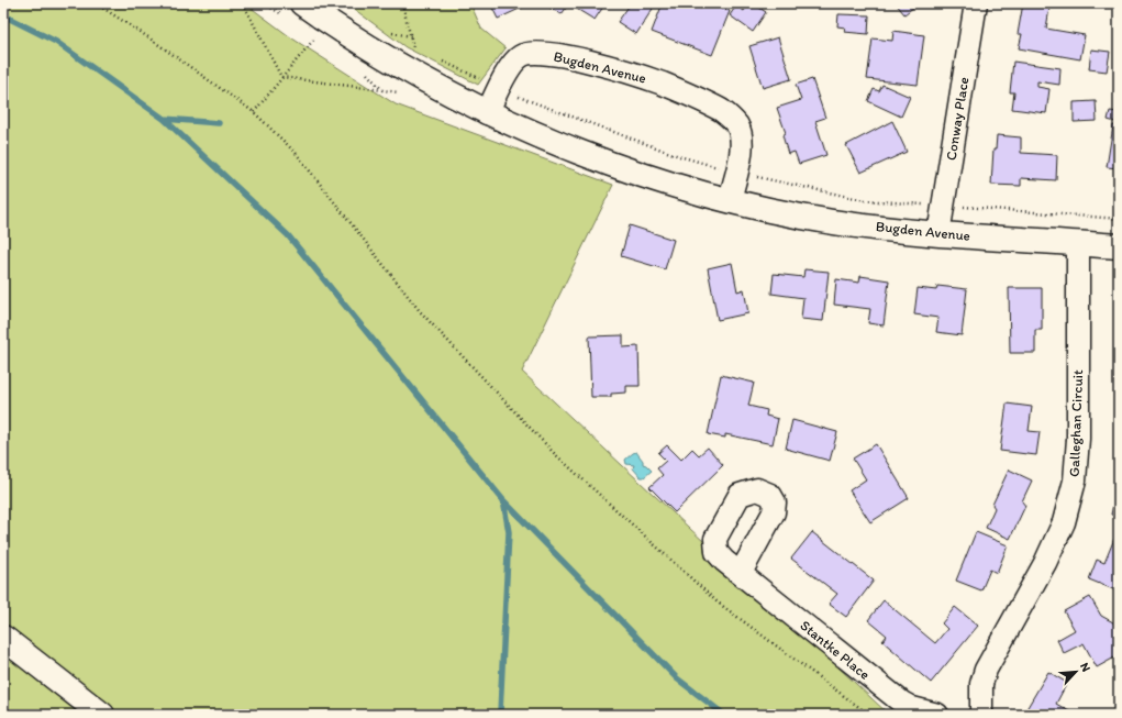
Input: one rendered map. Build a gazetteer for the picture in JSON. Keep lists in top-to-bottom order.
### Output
{
  "streets": {
    "street": [
      "Bugden Avenue",
      "Conway Place",
      "Galleghan Circuit",
      "Stantke Place"
    ]
  },
  "crossings": [
    ["Bugden Avenue", "Conway Place"],
    ["Bugden Avenue", "Galleghan Circuit"]
  ],
  "north": "top right"
}
